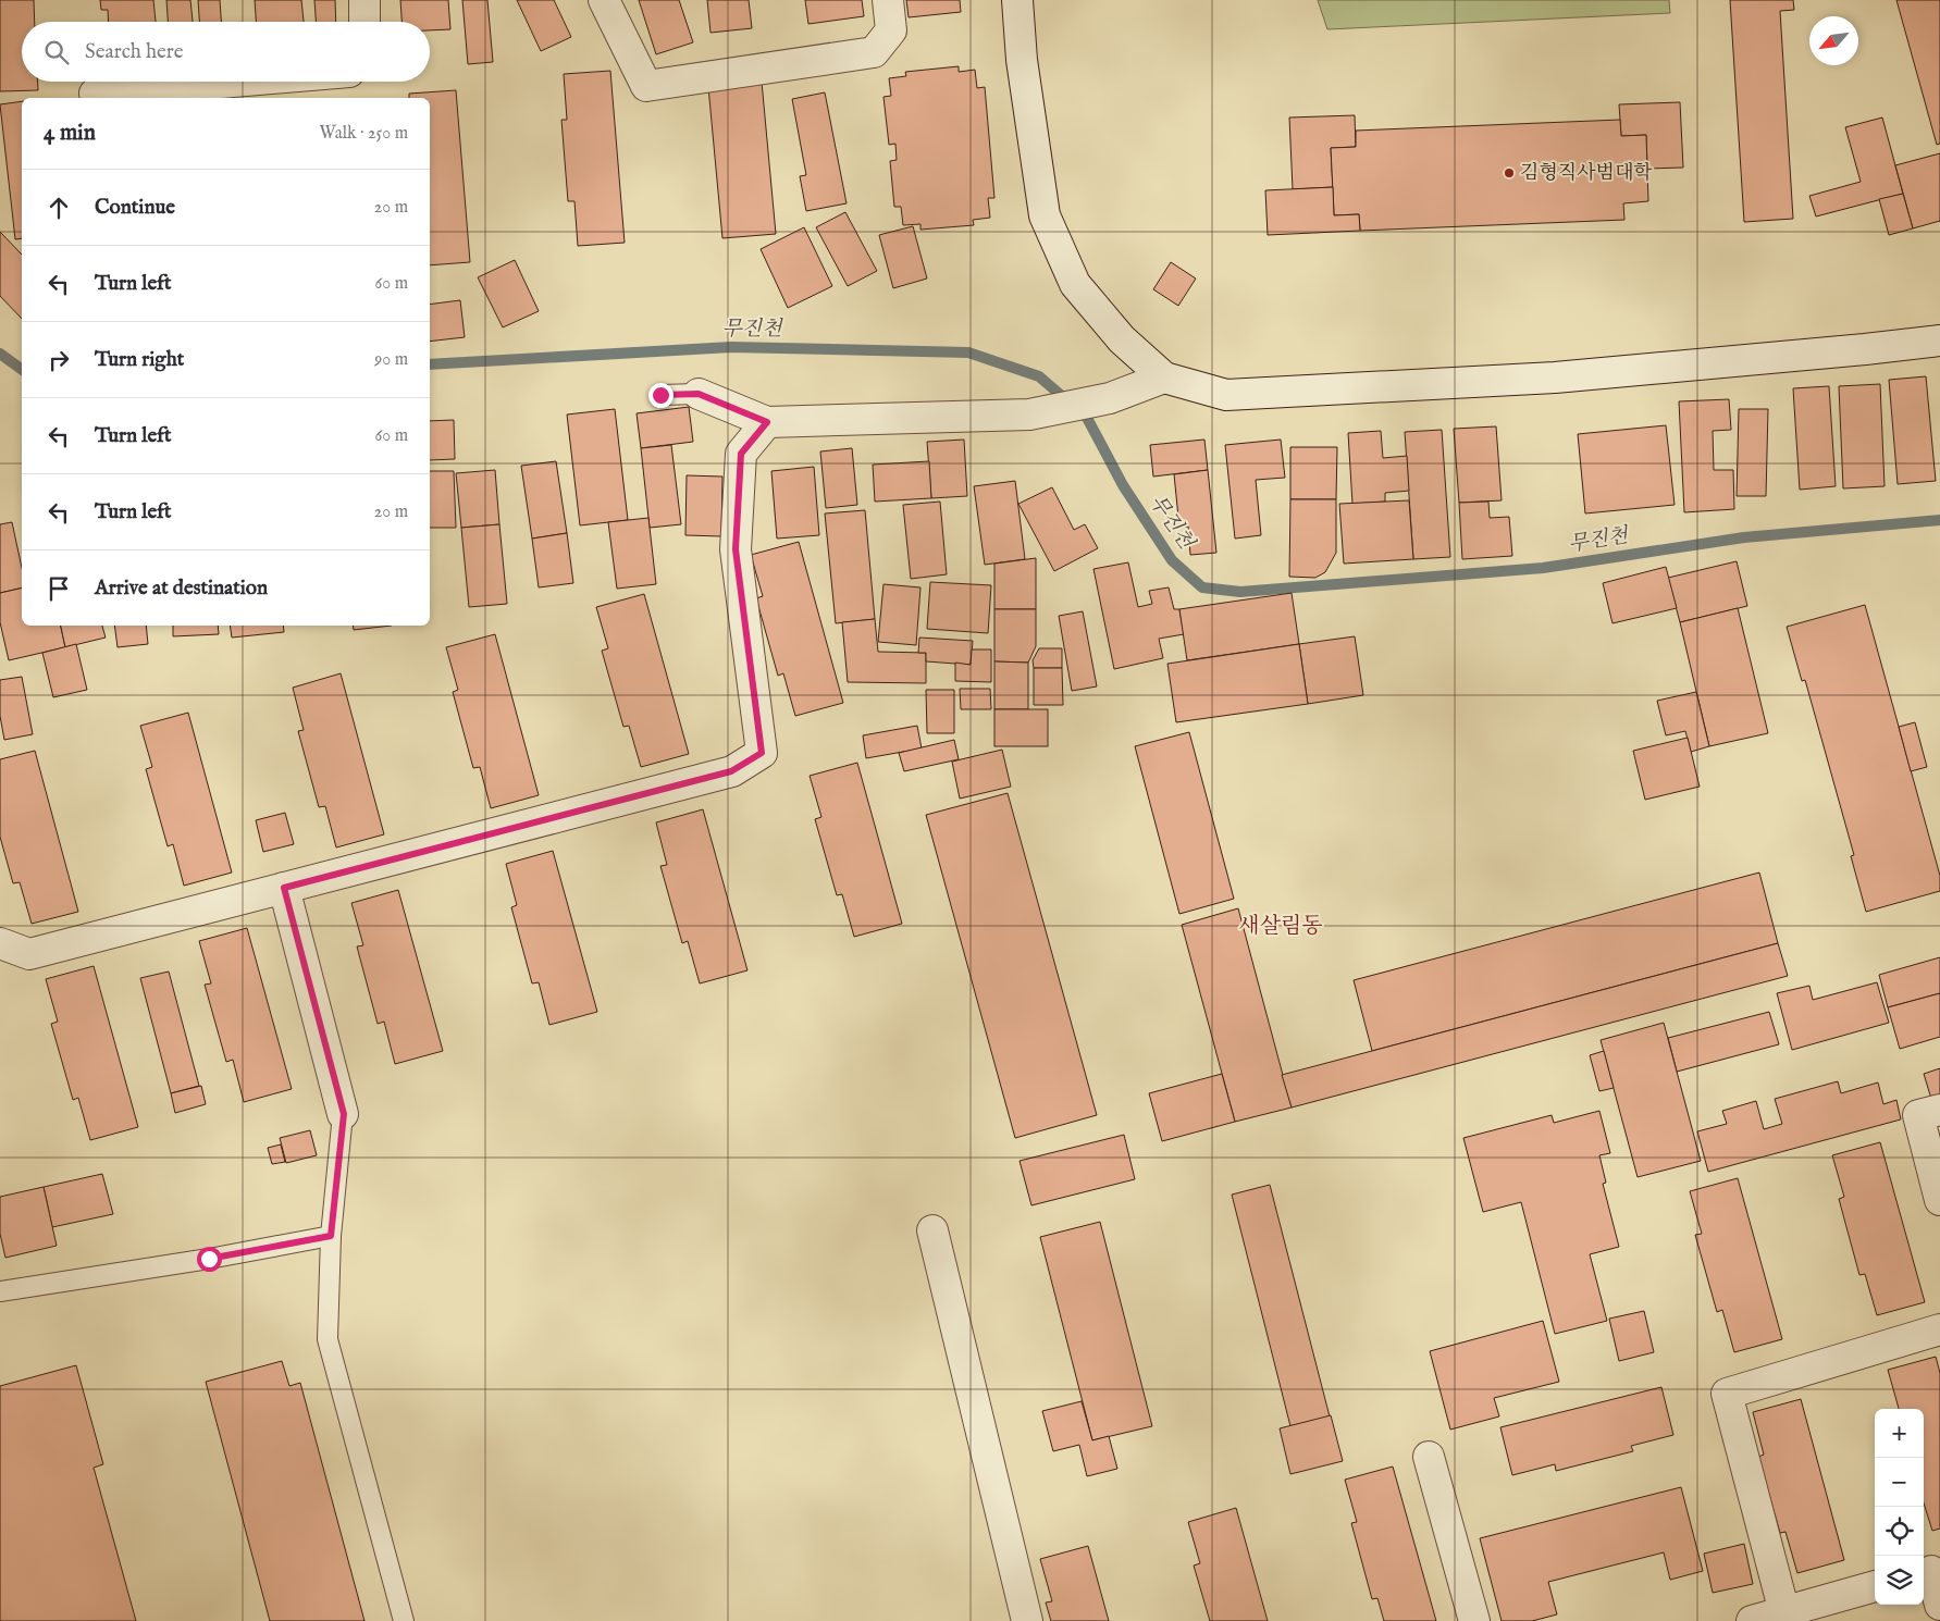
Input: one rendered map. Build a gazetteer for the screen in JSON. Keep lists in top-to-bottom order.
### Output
{
  "districts": ["새살림동"],
  "water": ["무진천"],
  "places": ["김형직사범대학"],
  "north": "bottom left",
  "page": {
    "search": "Search here",
    "heading": ["4 min", "Walk · 250 m"],
    "list": [
      ["Continue", "20 m"],
      ["Turn left", "60 m"],
      ["Turn right", "90 m"],
      ["Turn left", "60 m"],
      ["Turn left", "20 m"],
      "Arrive at destination"
    ],
    "map_buttons": ["+", "−"]
  }
}
